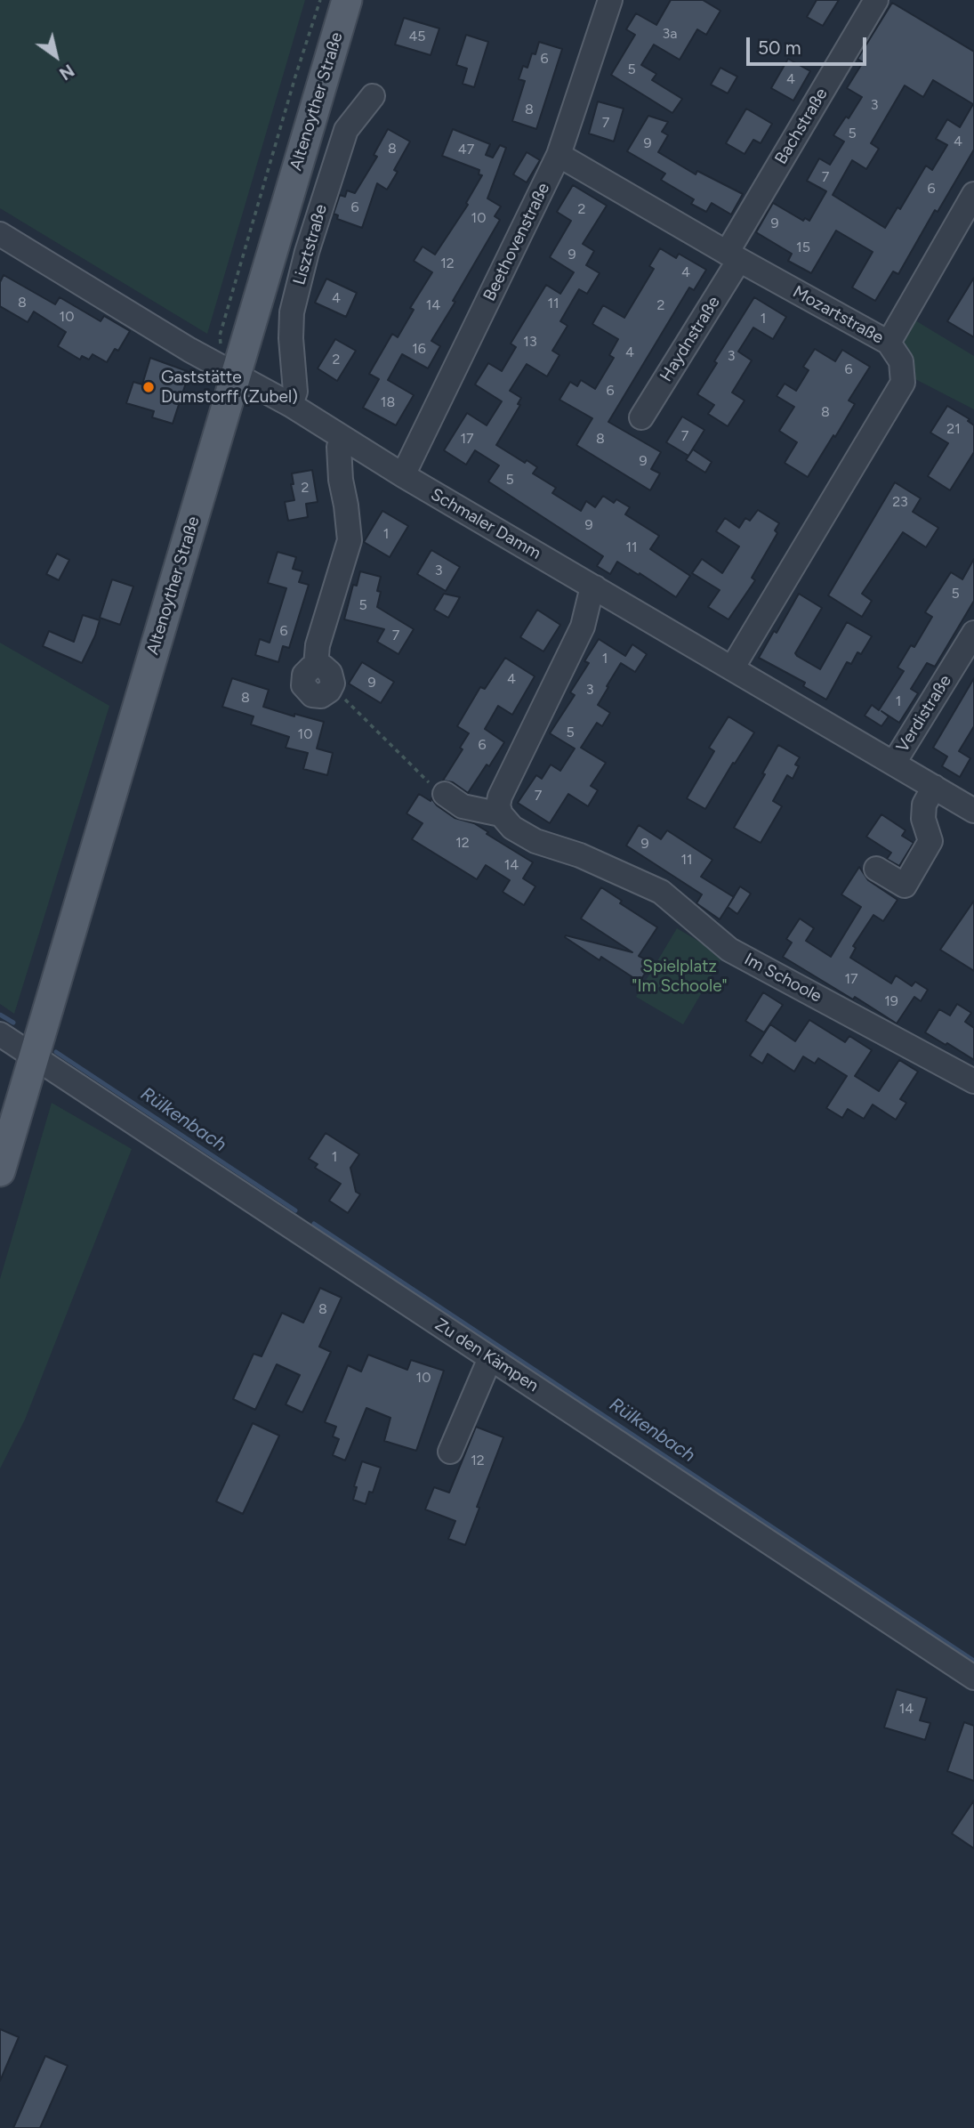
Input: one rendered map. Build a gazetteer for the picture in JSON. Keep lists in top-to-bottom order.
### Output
{
  "streets": {
    "main road": ["Altenoyther Straße"],
    "street": [
      "Bachstraße",
      "Beethovenstraße",
      "Lisztstraße",
      "Mozartstraße",
      "Haydnstraße",
      "Schmaler Damm",
      "Verdistraße",
      "Im Schoole",
      "Zu den Kämpen"
    ]
  },
  "crossings": [
    ["Altenoyther Straße", "Schmaler Damm"],
    ["Altenoyther Straße", "Zu den Kämpen"],
    ["Bachstraße", "Mozartstraße"],
    ["Bachstraße", "Haydnstraße"],
    ["Beethovenstraße", "Mozartstraße"],
    ["Beethovenstraße", "Schmaler Damm"],
    ["Lisztstraße", "Schmaler Damm"],
    ["Mozartstraße", "Haydnstraße"],
    ["Mozartstraße", "Schmaler Damm"],
    ["Schmaler Damm", "Verdistraße"]
  ],
  "water": ["Rülkenbach"],
  "parks": ["Spielplatz \"Im Schoole\""],
  "places": ["Gaststätte Dumstorff (Zubel)"],
  "house_numbers": [
    "3a",
    "45",
    "6",
    "5",
    "4",
    "3",
    "8",
    "7",
    "5",
    "4",
    "9",
    "8",
    "47",
    "7",
    "6",
    "6",
    "2",
    "10",
    "9",
    "15",
    "9",
    "12",
    "4",
    "4",
    "8",
    "11",
    "14",
    "2",
    "10",
    "1",
    "13",
    "16",
    "4",
    "3",
    "2",
    "6",
    "6",
    "18",
    "8",
    "21",
    "7",
    "17",
    "8",
    "9",
    "5",
    "2",
    "23",
    "9",
    "1",
    "11",
    "3",
    "5",
    "5",
    "6",
    "7",
    "1",
    "4",
    "9",
    "3",
    "8",
    "1",
    "5",
    "10",
    "6",
    "7",
    "12",
    "9",
    "11",
    "14",
    "17",
    "19",
    "1",
    "8",
    "10",
    "12",
    "14"
  ],
  "scale_bar": "50 m",
  "north": "bottom right"
}
